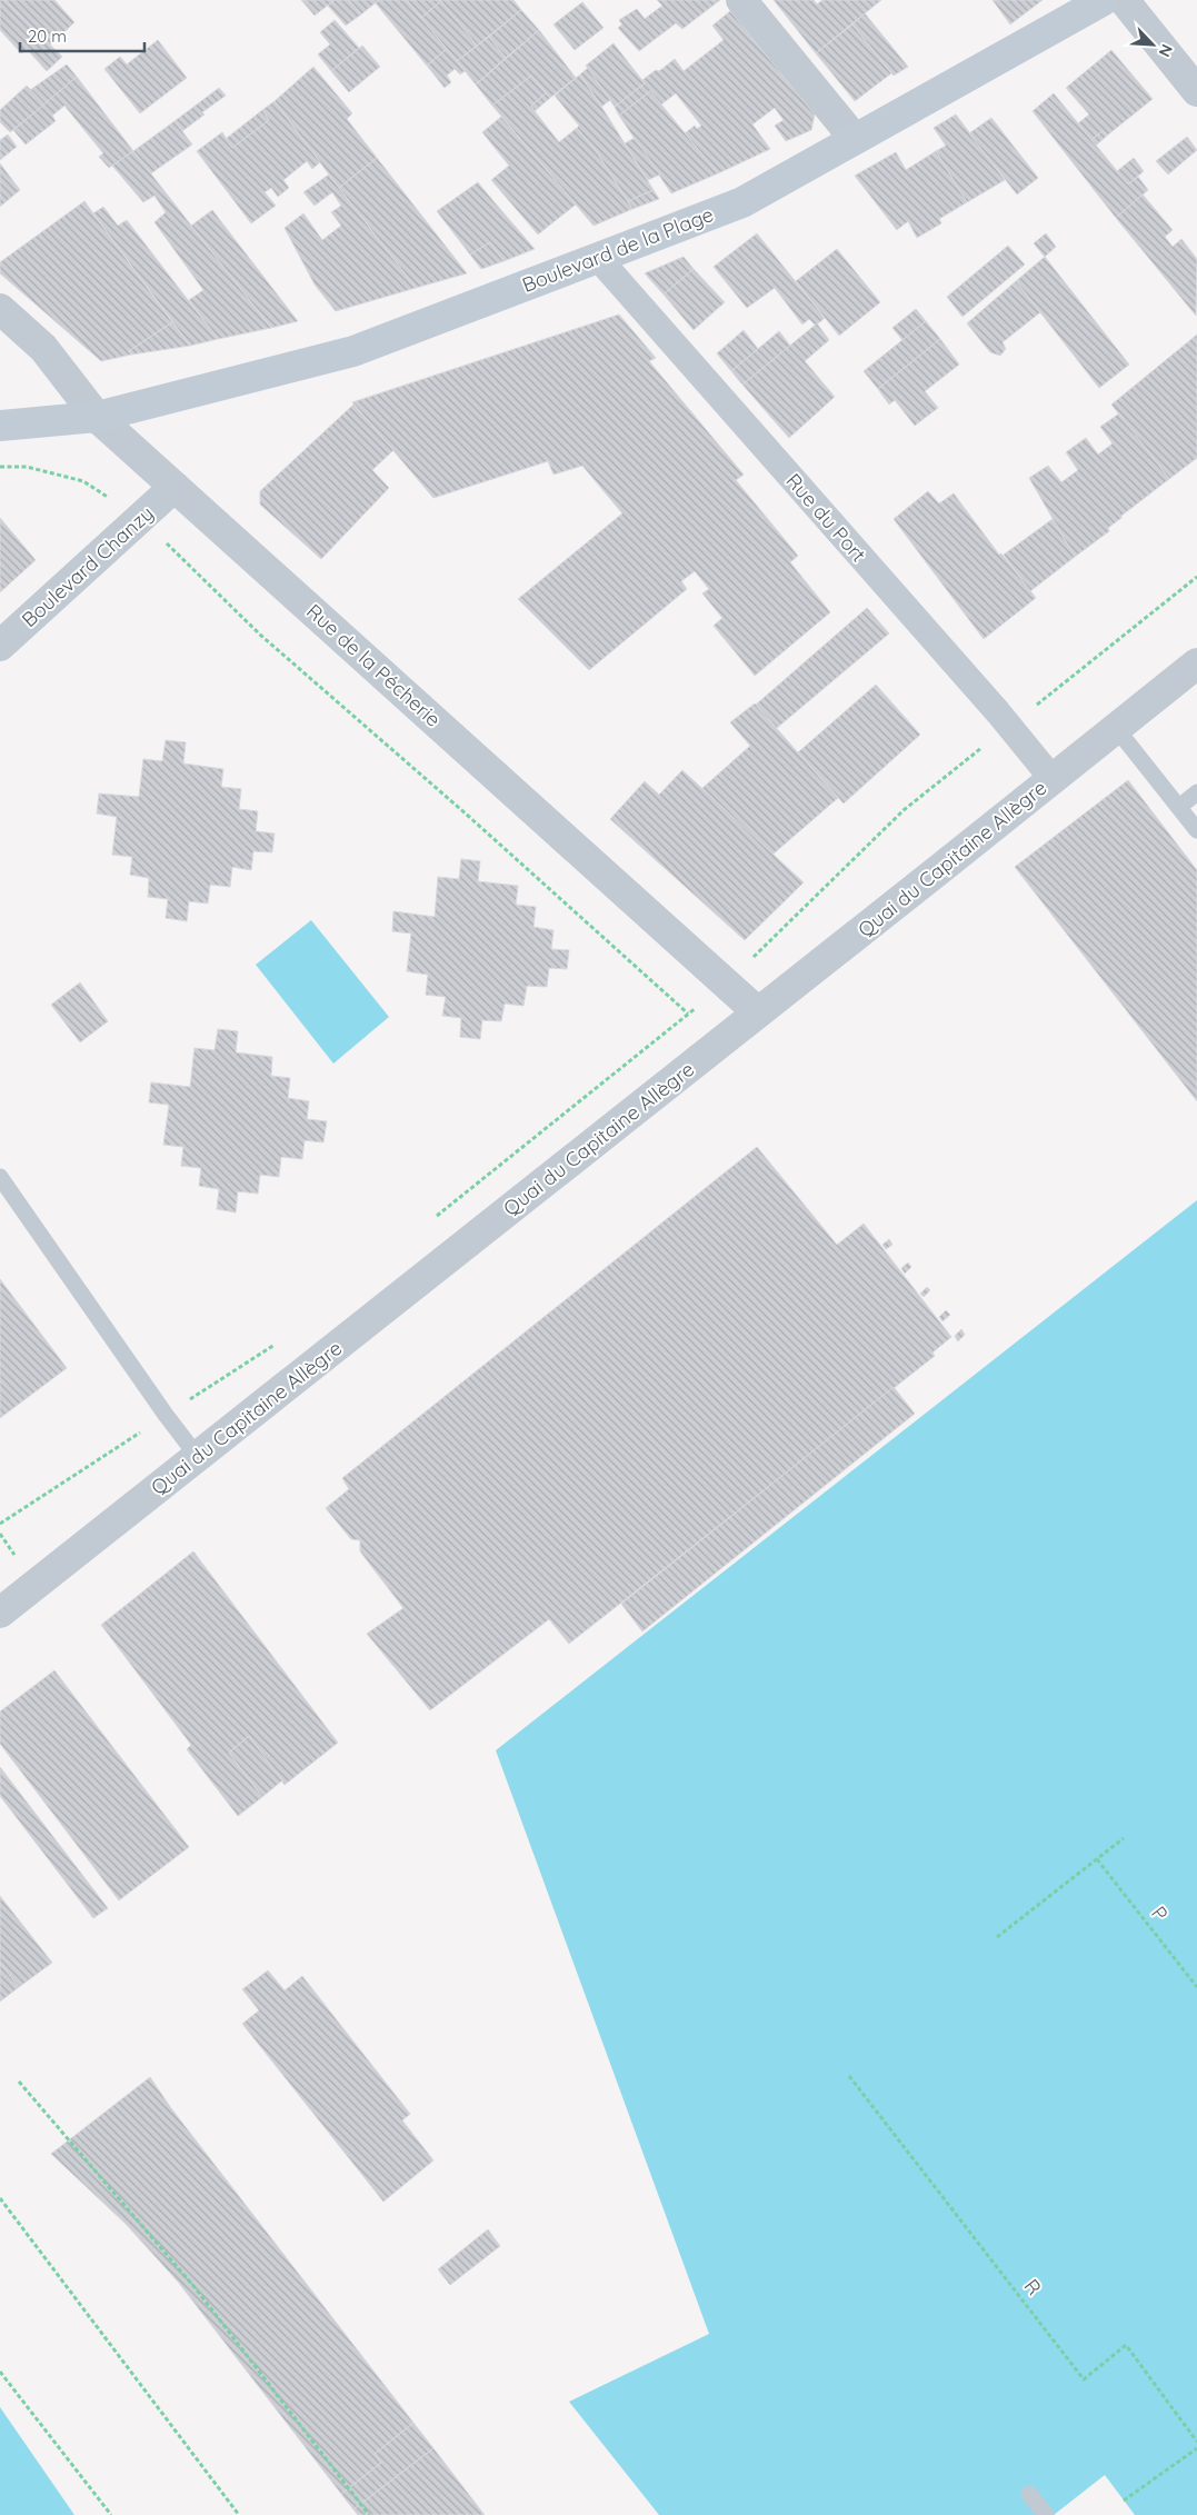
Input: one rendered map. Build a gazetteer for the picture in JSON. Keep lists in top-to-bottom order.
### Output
{
  "streets": {
    "main road": ["Boulevard de la Plage"],
    "street": [
      "Rue du Port",
      "Boulevard Chanzy",
      "Rue de la Pécherie",
      "Quai du Capitaine Allègre"
    ],
    "path": ["P", "R"]
  },
  "crossings": [
    ["Boulevard de la Plage", "Rue du Port"],
    ["Boulevard de la Plage", "Rue de la Pécherie"],
    ["Rue du Port", "Quai du Capitaine Allègre"],
    ["Boulevard Chanzy", "Rue de la Pécherie"],
    ["Rue de la Pécherie", "Quai du Capitaine Allègre"]
  ],
  "scale_bar": "20 m",
  "north": "bottom right"
}
